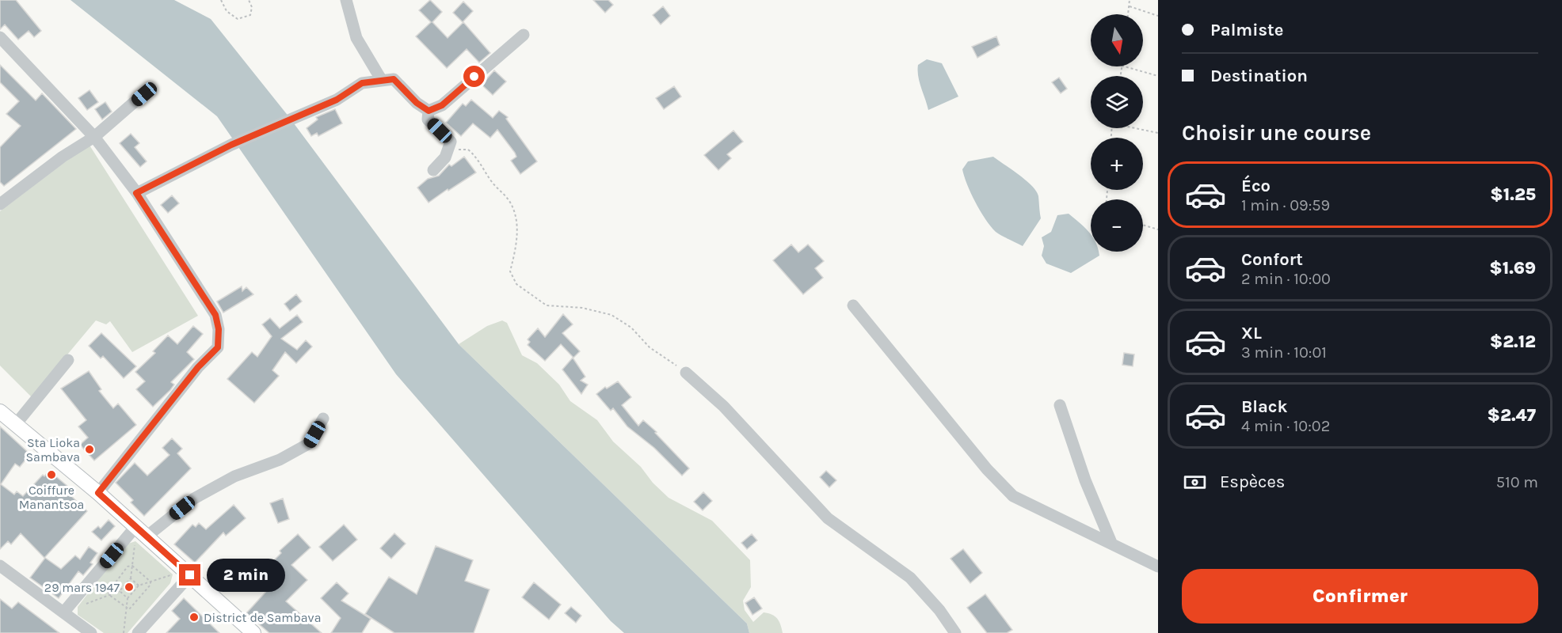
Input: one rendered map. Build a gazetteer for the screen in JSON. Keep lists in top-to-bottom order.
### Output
{
  "places": [
    "Sta Lioka Sambava",
    "Coiffure Manantsoa",
    "29 mars 1947",
    "District de Sambava"
  ],
  "north": "bottom",
  "page": {
    "banner": ["Palmiste", "Destination"],
    "map_buttons": ["+", "−"],
    "heading": "Choisir une course",
    "list": [
      {
        "name": "Éco",
        "note": "1 min · 09:59",
        "value": "$1.25"
      },
      {
        "name": "Confort",
        "note": "2 min · 10:00",
        "value": "$1.69"
      },
      {
        "name": "XL",
        "note": "3 min · 10:01",
        "value": "$2.12"
      },
      {
        "name": "Black",
        "note": "4 min · 10:02",
        "value": "$2.47"
      }
    ],
    "pay": ["Espèces", "510 m"],
    "bubble": "2 min",
    "buttons": "Confirmer"
  }
}
